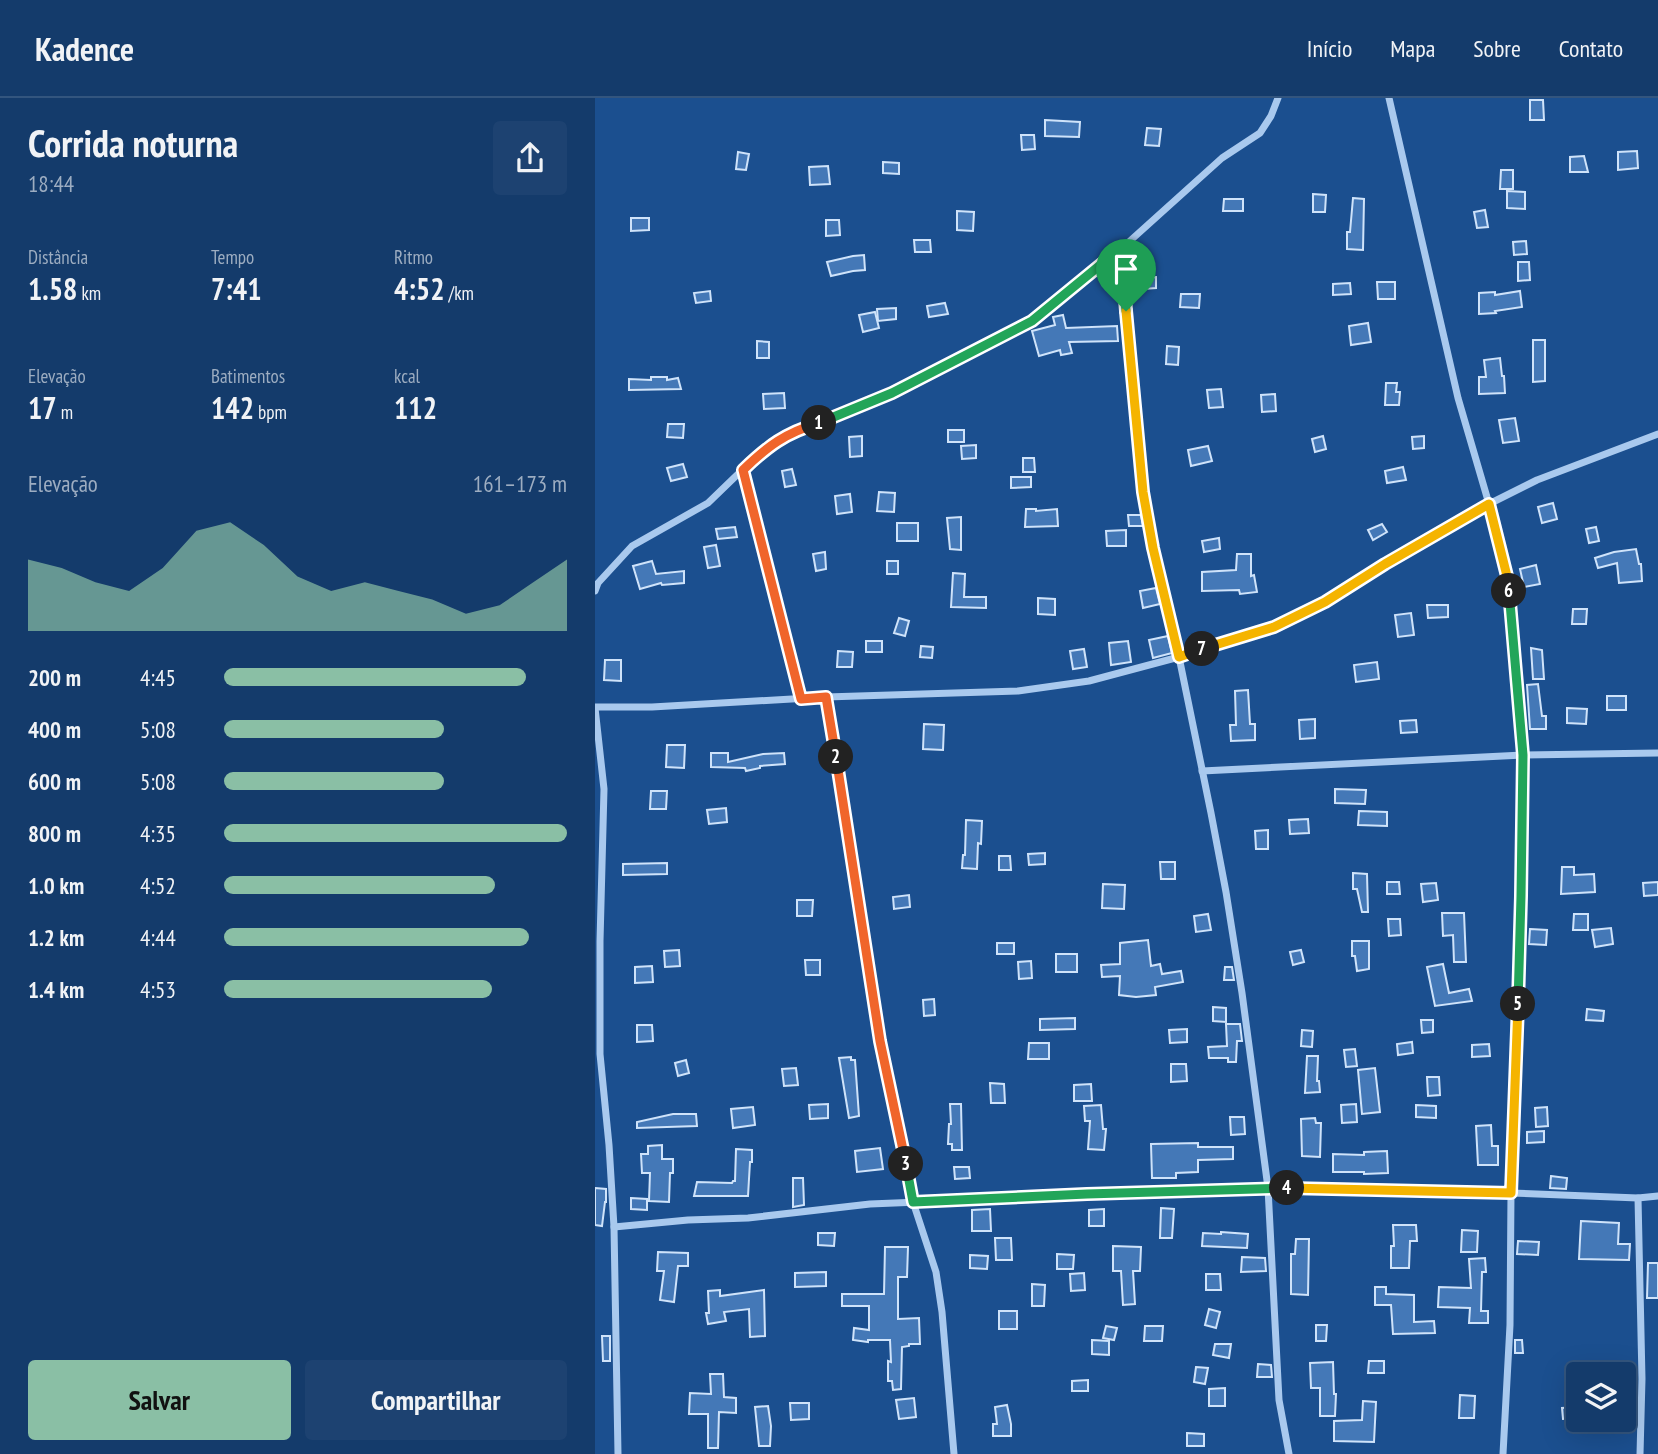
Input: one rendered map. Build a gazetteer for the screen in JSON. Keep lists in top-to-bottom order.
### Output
{
  "page": {
    "header": "Kadence",
    "nav": [
      "Início",
      "Mapa",
      "Sobre",
      "Contato"
    ],
    "heading": ["Corrida noturna", "18:44"],
    "stats": [
      ["Distância", "1.58 km"],
      ["Tempo", "7:41"],
      ["Ritmo", "4:52 /km"],
      ["Elevação", "17 m"],
      ["Batimentos", "142 bpm"],
      ["kcal", "112"]
    ],
    "pins": [
      "1",
      "6",
      "7",
      "2",
      "5",
      "3",
      "4"
    ],
    "chart": ["Elevação", "161–173 m"],
    "list": [
      {
        "name": "200 m",
        "note": "4:45"
      },
      {
        "name": "400 m",
        "note": "5:08"
      },
      {
        "name": "600 m",
        "note": "5:08"
      },
      {
        "name": "800 m",
        "note": "4:35"
      },
      {
        "name": "1.0 km",
        "note": "4:52"
      },
      {
        "name": "1.2 km",
        "note": "4:44"
      },
      {
        "name": "1.4 km",
        "note": "4:53"
      }
    ],
    "buttons": ["Salvar", "Compartilhar"]
  }
}
